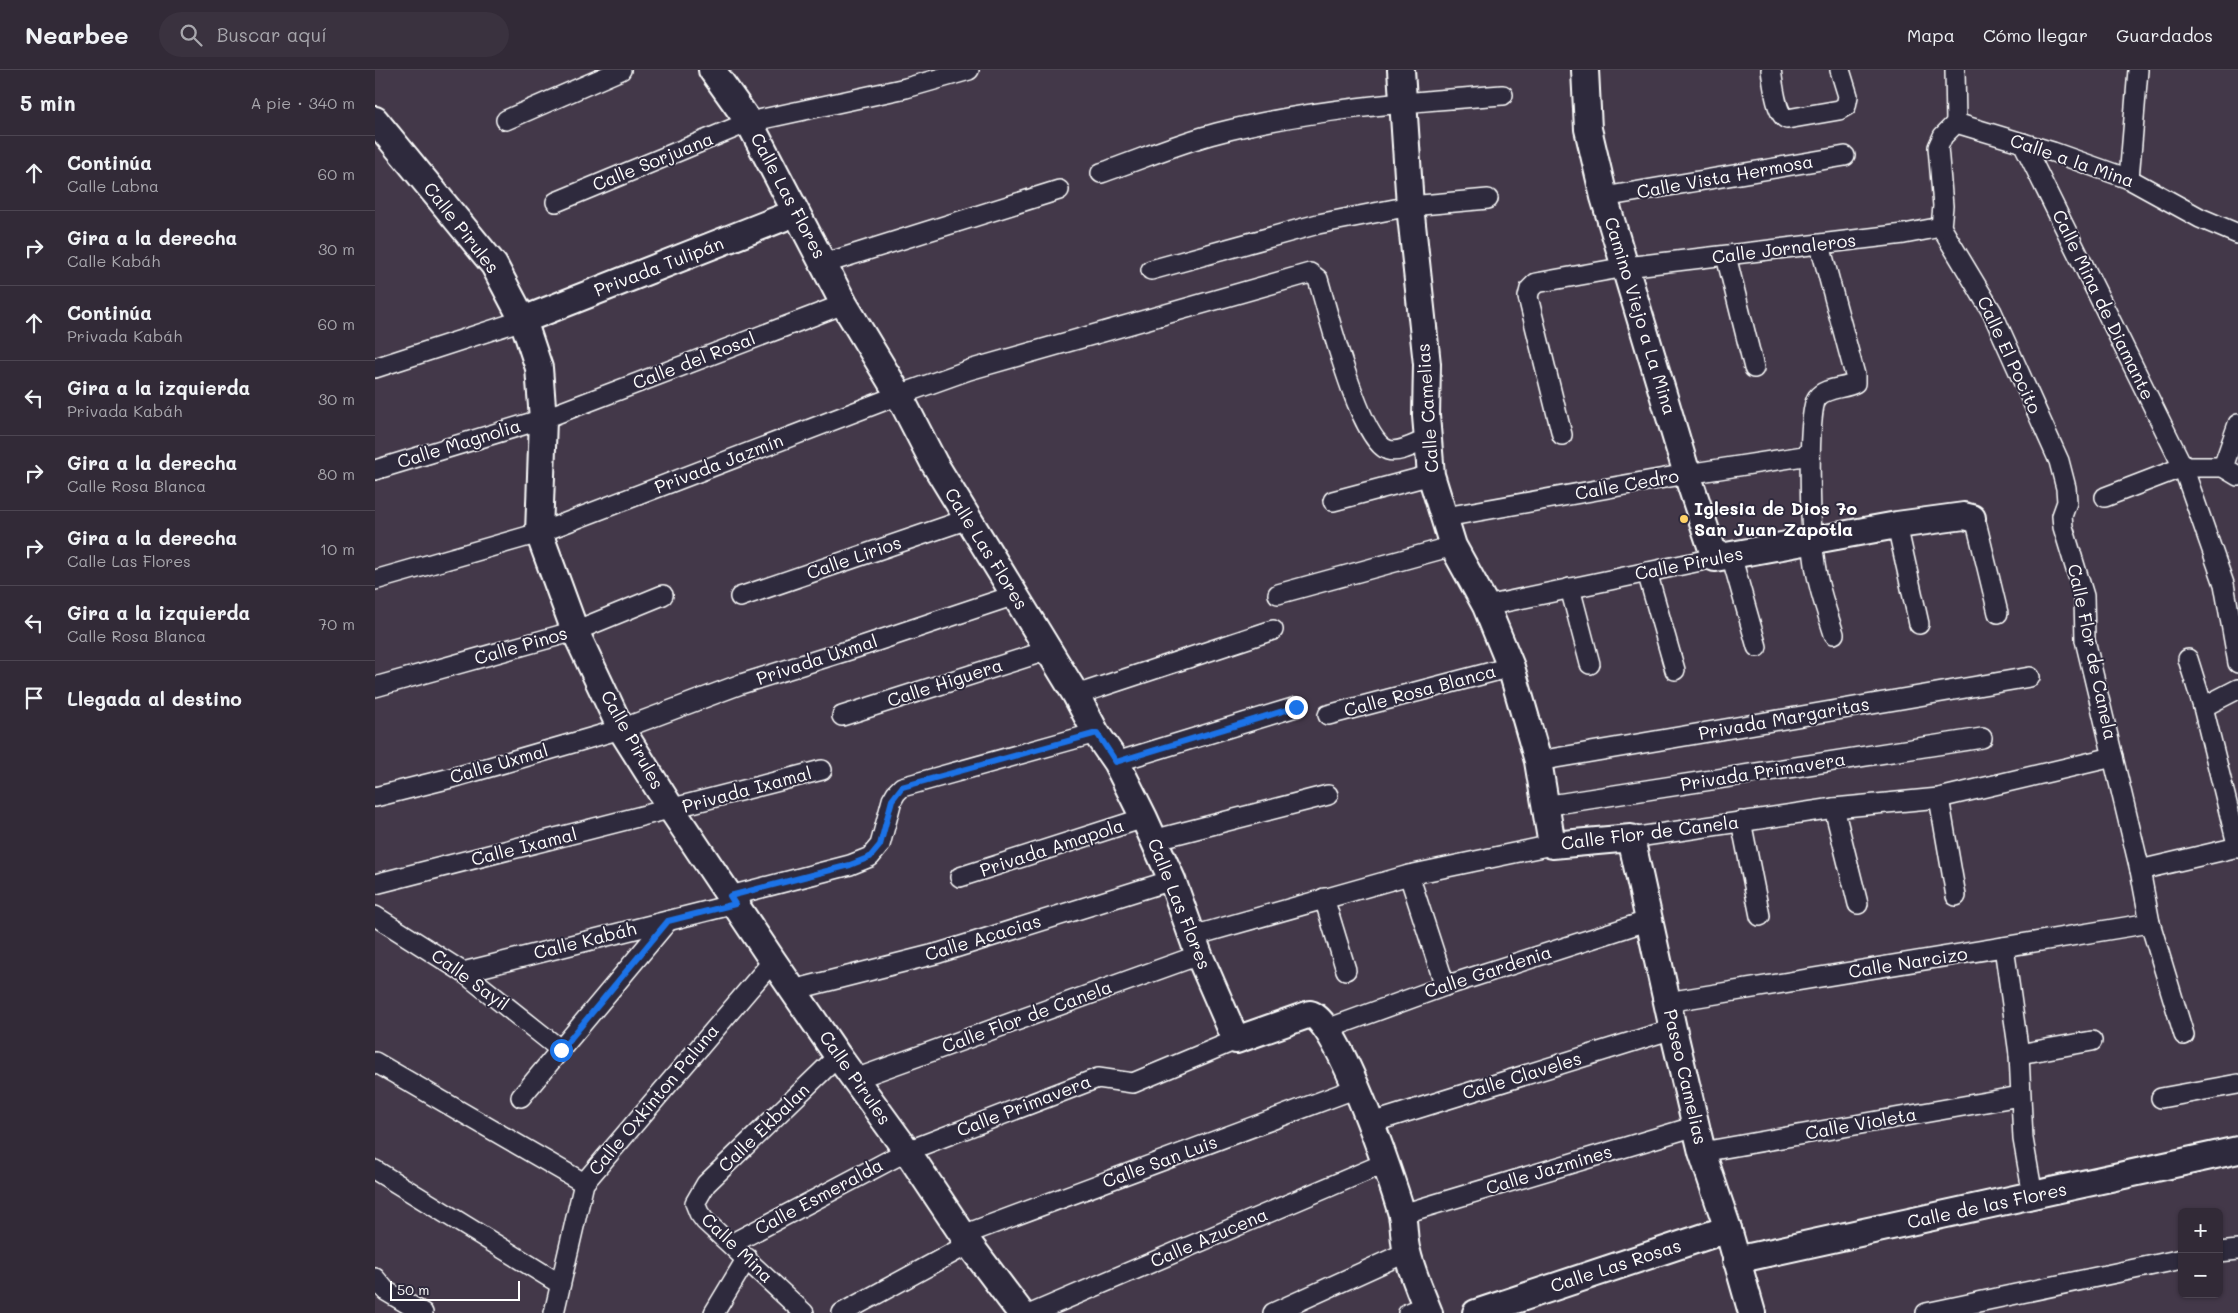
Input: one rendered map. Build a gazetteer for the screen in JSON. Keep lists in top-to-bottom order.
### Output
{
  "streets": {
    "street": [
      "Calle a la Mina",
      "Calle Sorjuana",
      "Calle Vista Hermosa",
      "Calle Las Flores",
      "Calle Pirules",
      "Calle Jornaleros",
      "Privada Tulipán",
      "Calle Mina de Diamante",
      "Camino Viejo a La Mina",
      "Calle El Pocito",
      "Calle del Rosal",
      "Calle Camelias",
      "Calle Magnolia",
      "Privada Jazmín",
      "Calle Cedro",
      "Calle Lirios",
      "Calle Pinos",
      "Calle Flor de Canela",
      "Privada Uxmal",
      "Calle Higuera",
      "Calle Rosa Blanca",
      "Privada Margaritas",
      "Calle Uxmal",
      "Privada Primavera",
      "Privada Ixamal",
      "Calle Ixamal",
      "Privada Amapola",
      "Calle Acacias",
      "Calle Kabáh",
      "Calle Narcizo",
      "Calle Gardenia",
      "Calle Sayil",
      "Calle Claveles",
      "Paseo Camelias",
      "Calle Oxkinton Paluna",
      "Calle Primavera",
      "Calle Violeta",
      "Calle Ekbalan",
      "Calle San Luis",
      "Calle Jazmines",
      "Calle Esmeralda",
      "Calle de las Flores",
      "Calle Azucena",
      "Calle Mina",
      "Calle Las Rosas"
    ]
  },
  "crossings": [
    ["Calle a la Mina", "Calle Mina de Diamante"],
    ["Calle Sorjuana", "Calle Las Flores"],
    ["Calle Vista Hermosa", "Camino Viejo a La Mina"],
    ["Calle Las Flores", "Privada Tulipán"],
    ["Calle Las Flores", "Calle del Rosal"],
    ["Calle Las Flores", "Privada Jazmín"],
    ["Calle Las Flores", "Calle Lirios"],
    ["Calle Las Flores", "Calle Flor de Canela"],
    ["Calle Las Flores", "Privada Uxmal"],
    ["Calle Las Flores", "Calle Higuera"],
    ["Calle Las Flores", "Privada Amapola"],
    ["Calle Las Flores", "Calle Acacias"],
    ["Calle Las Flores", "Calle Kabáh"],
    ["Calle Las Flores", "Calle Primavera"],
    ["Calle Pirules", "Privada Tulipán"],
    ["Calle Pirules", "Camino Viejo a La Mina"],
    ["Calle Pirules", "Calle del Rosal"],
    ["Calle Pirules", "Calle Camelias"],
    ["Calle Pirules", "Calle Magnolia"],
    ["Calle Pirules", "Privada Jazmín"],
    ["Calle Pirules", "Calle Pinos"],
    ["Calle Pirules", "Calle Flor de Canela"],
    ["Calle Pirules", "Privada Uxmal"],
    ["Calle Pirules", "Calle Uxmal"],
    ["Calle Pirules", "Privada Ixamal"],
    ["Calle Pirules", "Calle Ixamal"],
    ["Calle Pirules", "Calle Acacias"],
    ["Calle Pirules", "Calle Kabáh"],
    ["Calle Pirules", "Calle Oxkinton Paluna"],
    ["Calle Pirules", "Calle Primavera"],
    ["Calle Pirules", "Calle Ekbalan"],
    ["Calle Pirules", "Calle San Luis"],
    ["Calle Pirules", "Calle Esmeralda"],
    ["Calle Jornaleros", "Camino Viejo a La Mina"],
    ["Calle Jornaleros", "Calle El Pocito"],
    ["Camino Viejo a La Mina", "Calle Cedro"],
    ["Calle El Pocito", "Calle Flor de Canela"],
    ["Calle del Rosal", "Calle Magnolia"],
    ["Calle Camelias", "Privada Jazmín"],
    ["Calle Camelias", "Calle Cedro"],
    ["Calle Camelias", "Calle Flor de Canela"],
    ["Calle Camelias", "Calle Rosa Blanca"],
    ["Calle Camelias", "Privada Margaritas"],
    ["Calle Camelias", "Privada Primavera"],
    ["Calle Flor de Canela", "Calle Narcizo"],
    ["Calle Flor de Canela", "Paseo Camelias"],
    ["Privada Uxmal", "Calle Uxmal"],
    ["Privada Ixamal", "Calle Ixamal"],
    ["Calle Kabáh", "Calle Sayil"],
    ["Calle Narcizo", "Paseo Camelias"],
    ["Calle Gardenia", "Paseo Camelias"],
    ["Calle Gardenia", "Calle Primavera"],
    ["Calle Claveles", "Paseo Camelias"],
    ["Paseo Camelias", "Calle Violeta"],
    ["Paseo Camelias", "Calle Jazmines"],
    ["Paseo Camelias", "Calle de las Flores"],
    ["Paseo Camelias", "Calle Las Rosas"],
    ["Calle Primavera", "Calle Esmeralda"],
    ["Calle Ekbalan", "Calle Mina"],
    ["Calle Esmeralda", "Calle Mina"]
  ],
  "places": ["Iglesia de Dios 7o San Juan Zapotla"],
  "scale_bar": "50 m",
  "page": {
    "header": "Nearbee",
    "search": "Buscar aquí",
    "nav": ["Mapa", "Cómo llegar", "Guardados"],
    "heading": ["5 min", "A pie · 340 m"],
    "list": [
      ["Continúa", "Calle Labna", "60 m"],
      ["Gira a la derecha", "Calle Kabáh", "30 m"],
      ["Continúa", "Privada Kabáh", "60 m"],
      ["Gira a la izquierda", "Privada Kabáh", "30 m"],
      ["Gira a la derecha", "Calle Rosa Blanca", "80 m"],
      ["Gira a la derecha", "Calle Las Flores", "10 m"],
      ["Gira a la izquierda", "Calle Rosa Blanca", "70 m"],
      "Llegada al destino"
    ],
    "map_buttons": ["+", "−"],
    "scale": "50 m"
  }
}
